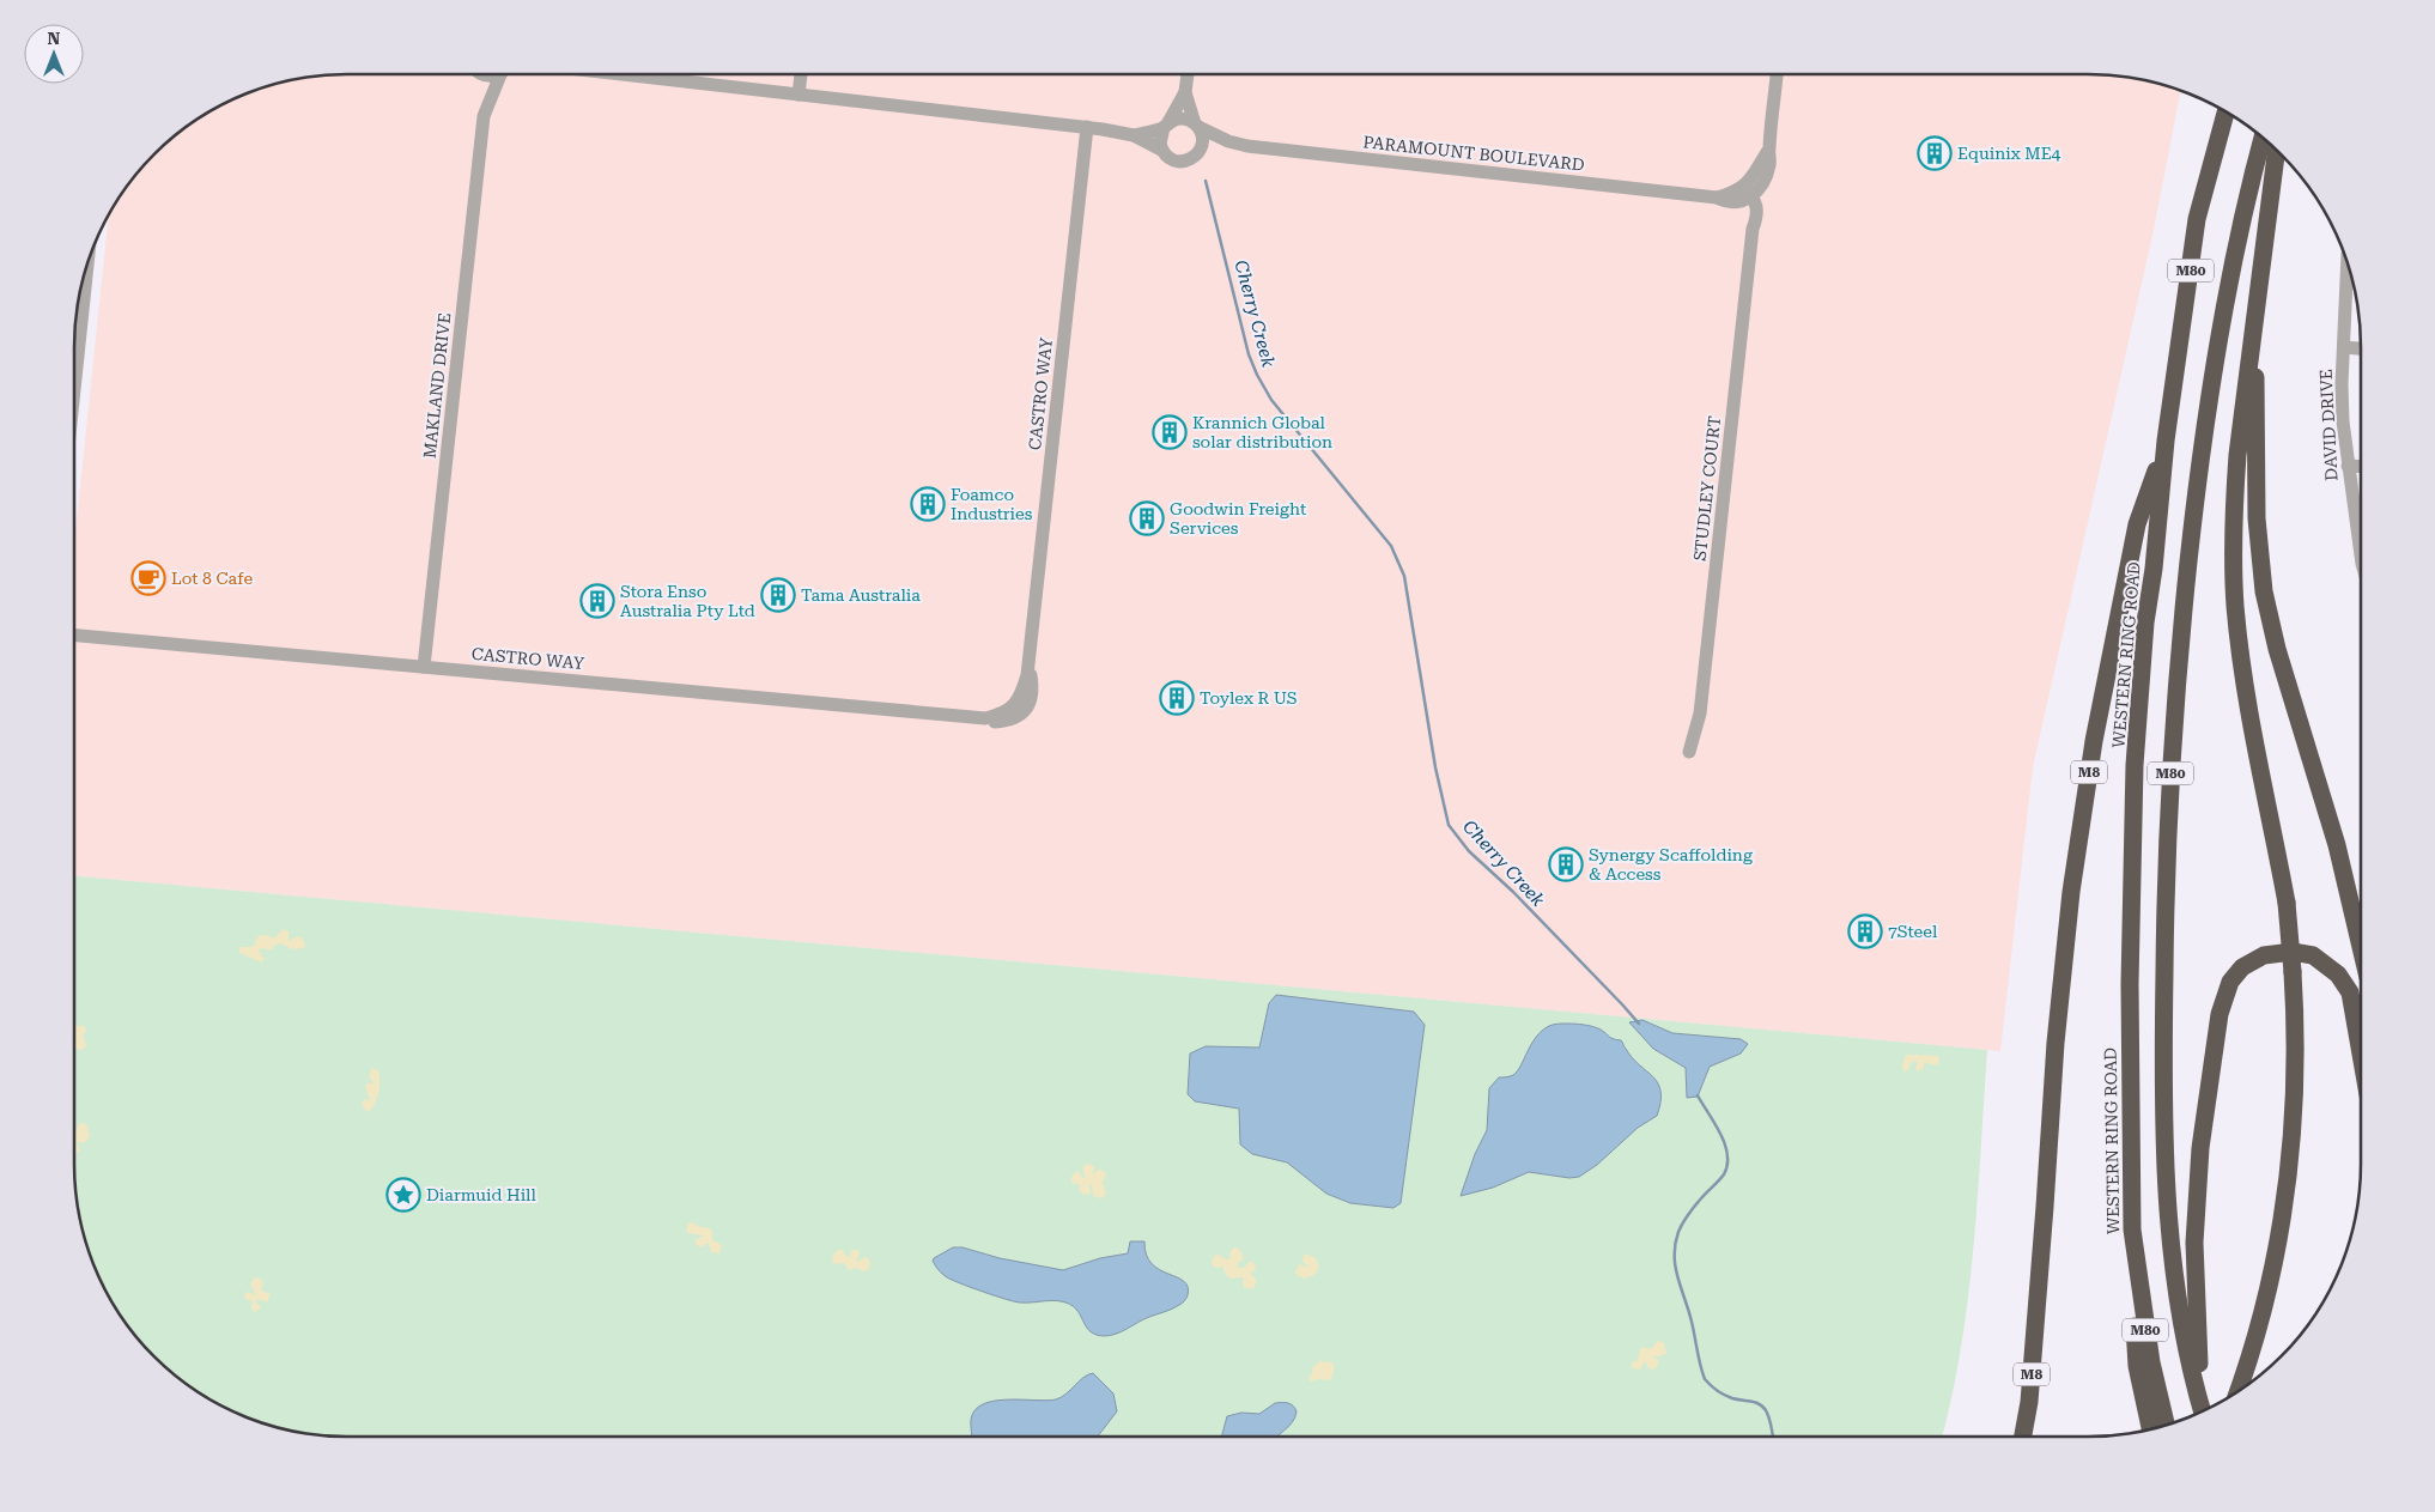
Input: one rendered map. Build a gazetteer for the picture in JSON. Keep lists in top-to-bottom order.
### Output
{
  "streets": {
    "highway": ["M80", "WESTERN RING ROAD", "M8"],
    "street": [
      "PARAMOUNT BOULEVARD",
      "MAKLAND DRIVE",
      "CASTRO WAY",
      "DAVID DRIVE",
      "STUDLEY COURT"
    ]
  },
  "crossings": [
    ["PARAMOUNT BOULEVARD", "STUDLEY COURT"],
    ["MAKLAND DRIVE", "CASTRO WAY"],
    ["WESTERN RING ROAD", "M8"]
  ],
  "water": ["Cherry Creek"],
  "places": {
    "building": [
      "Equinix ME4",
      "Krannich Global solar distribution",
      "Foamco Industries",
      "Goodwin Freight Services",
      "Tama Australia",
      "Stora Enso Australia Pty Ltd",
      "Toylex R US",
      "Synergy Scaffolding & Access",
      "7Steel"
    ],
    "cafe": ["Lot 8 Cafe"],
    "place": ["Diarmuid Hill"]
  },
  "north": "top"
}
